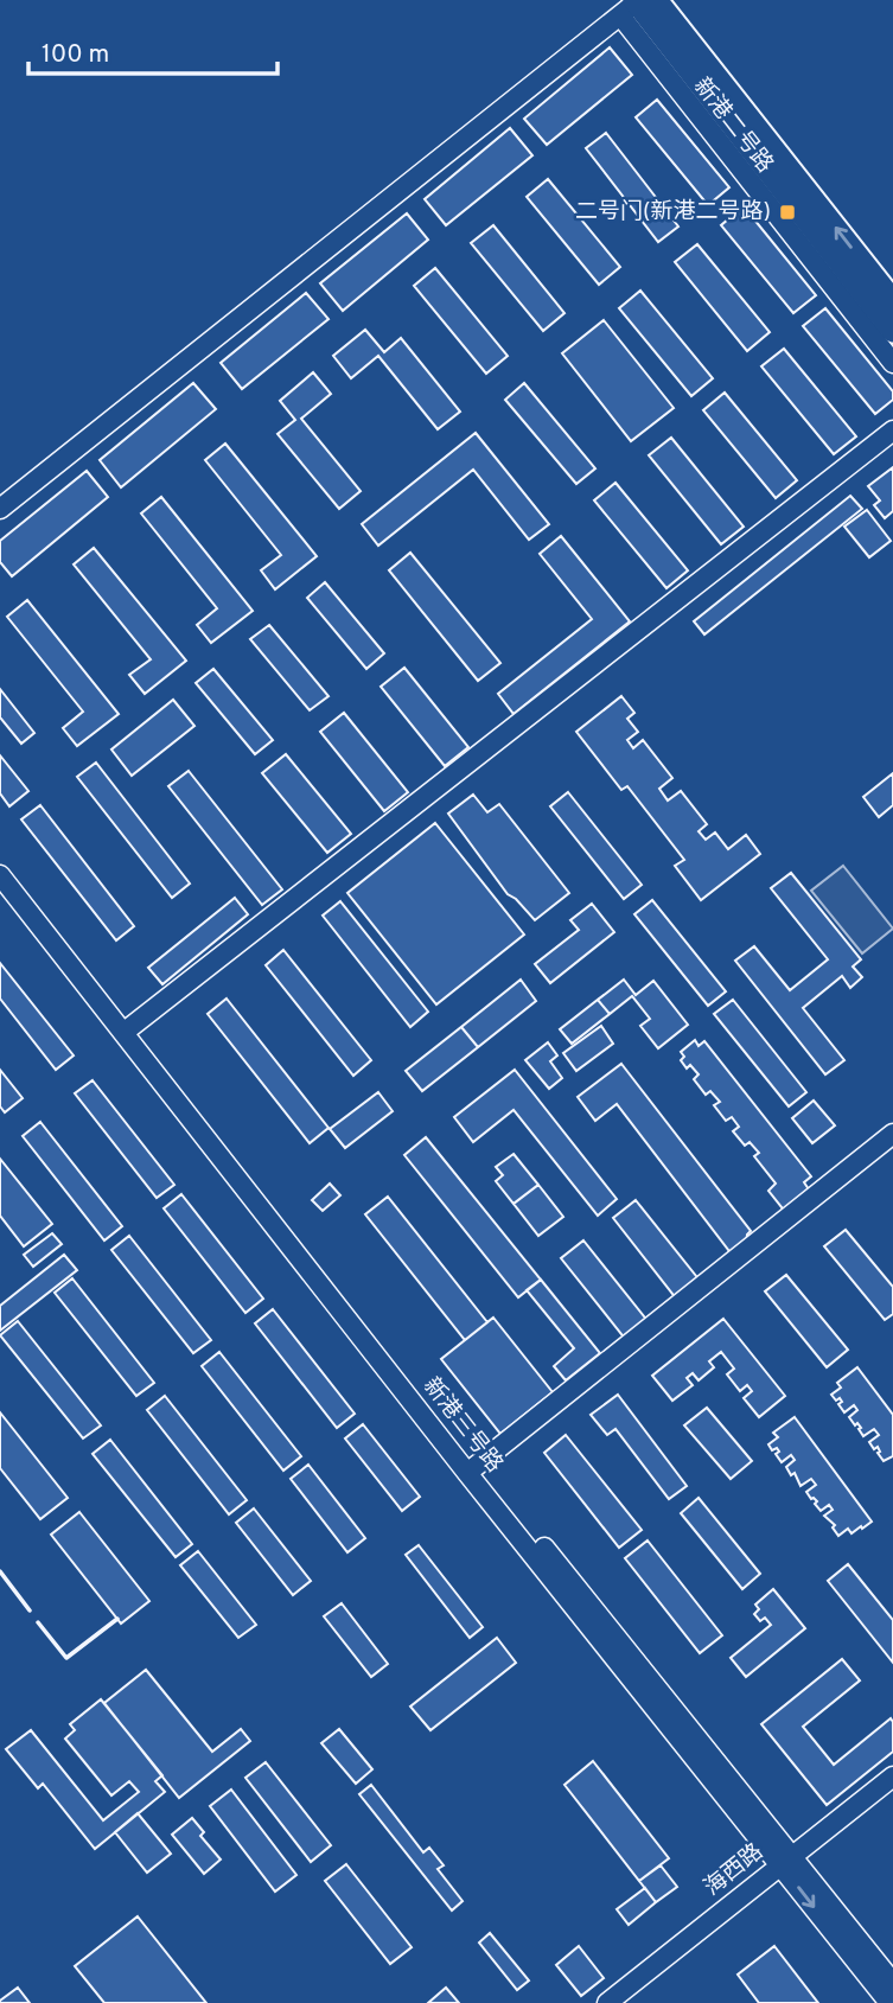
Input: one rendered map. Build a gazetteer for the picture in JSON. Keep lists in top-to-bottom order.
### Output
{
  "streets": {
    "main road": ["新港二号路"],
    "street": ["新港三号路", "海西路"]
  },
  "crossings": [
    ["新港三号路", "海西路"]
  ],
  "places": {
    "transit": ["二号门(新港二号路)"]
  },
  "scale_bar": "100 m"
}
